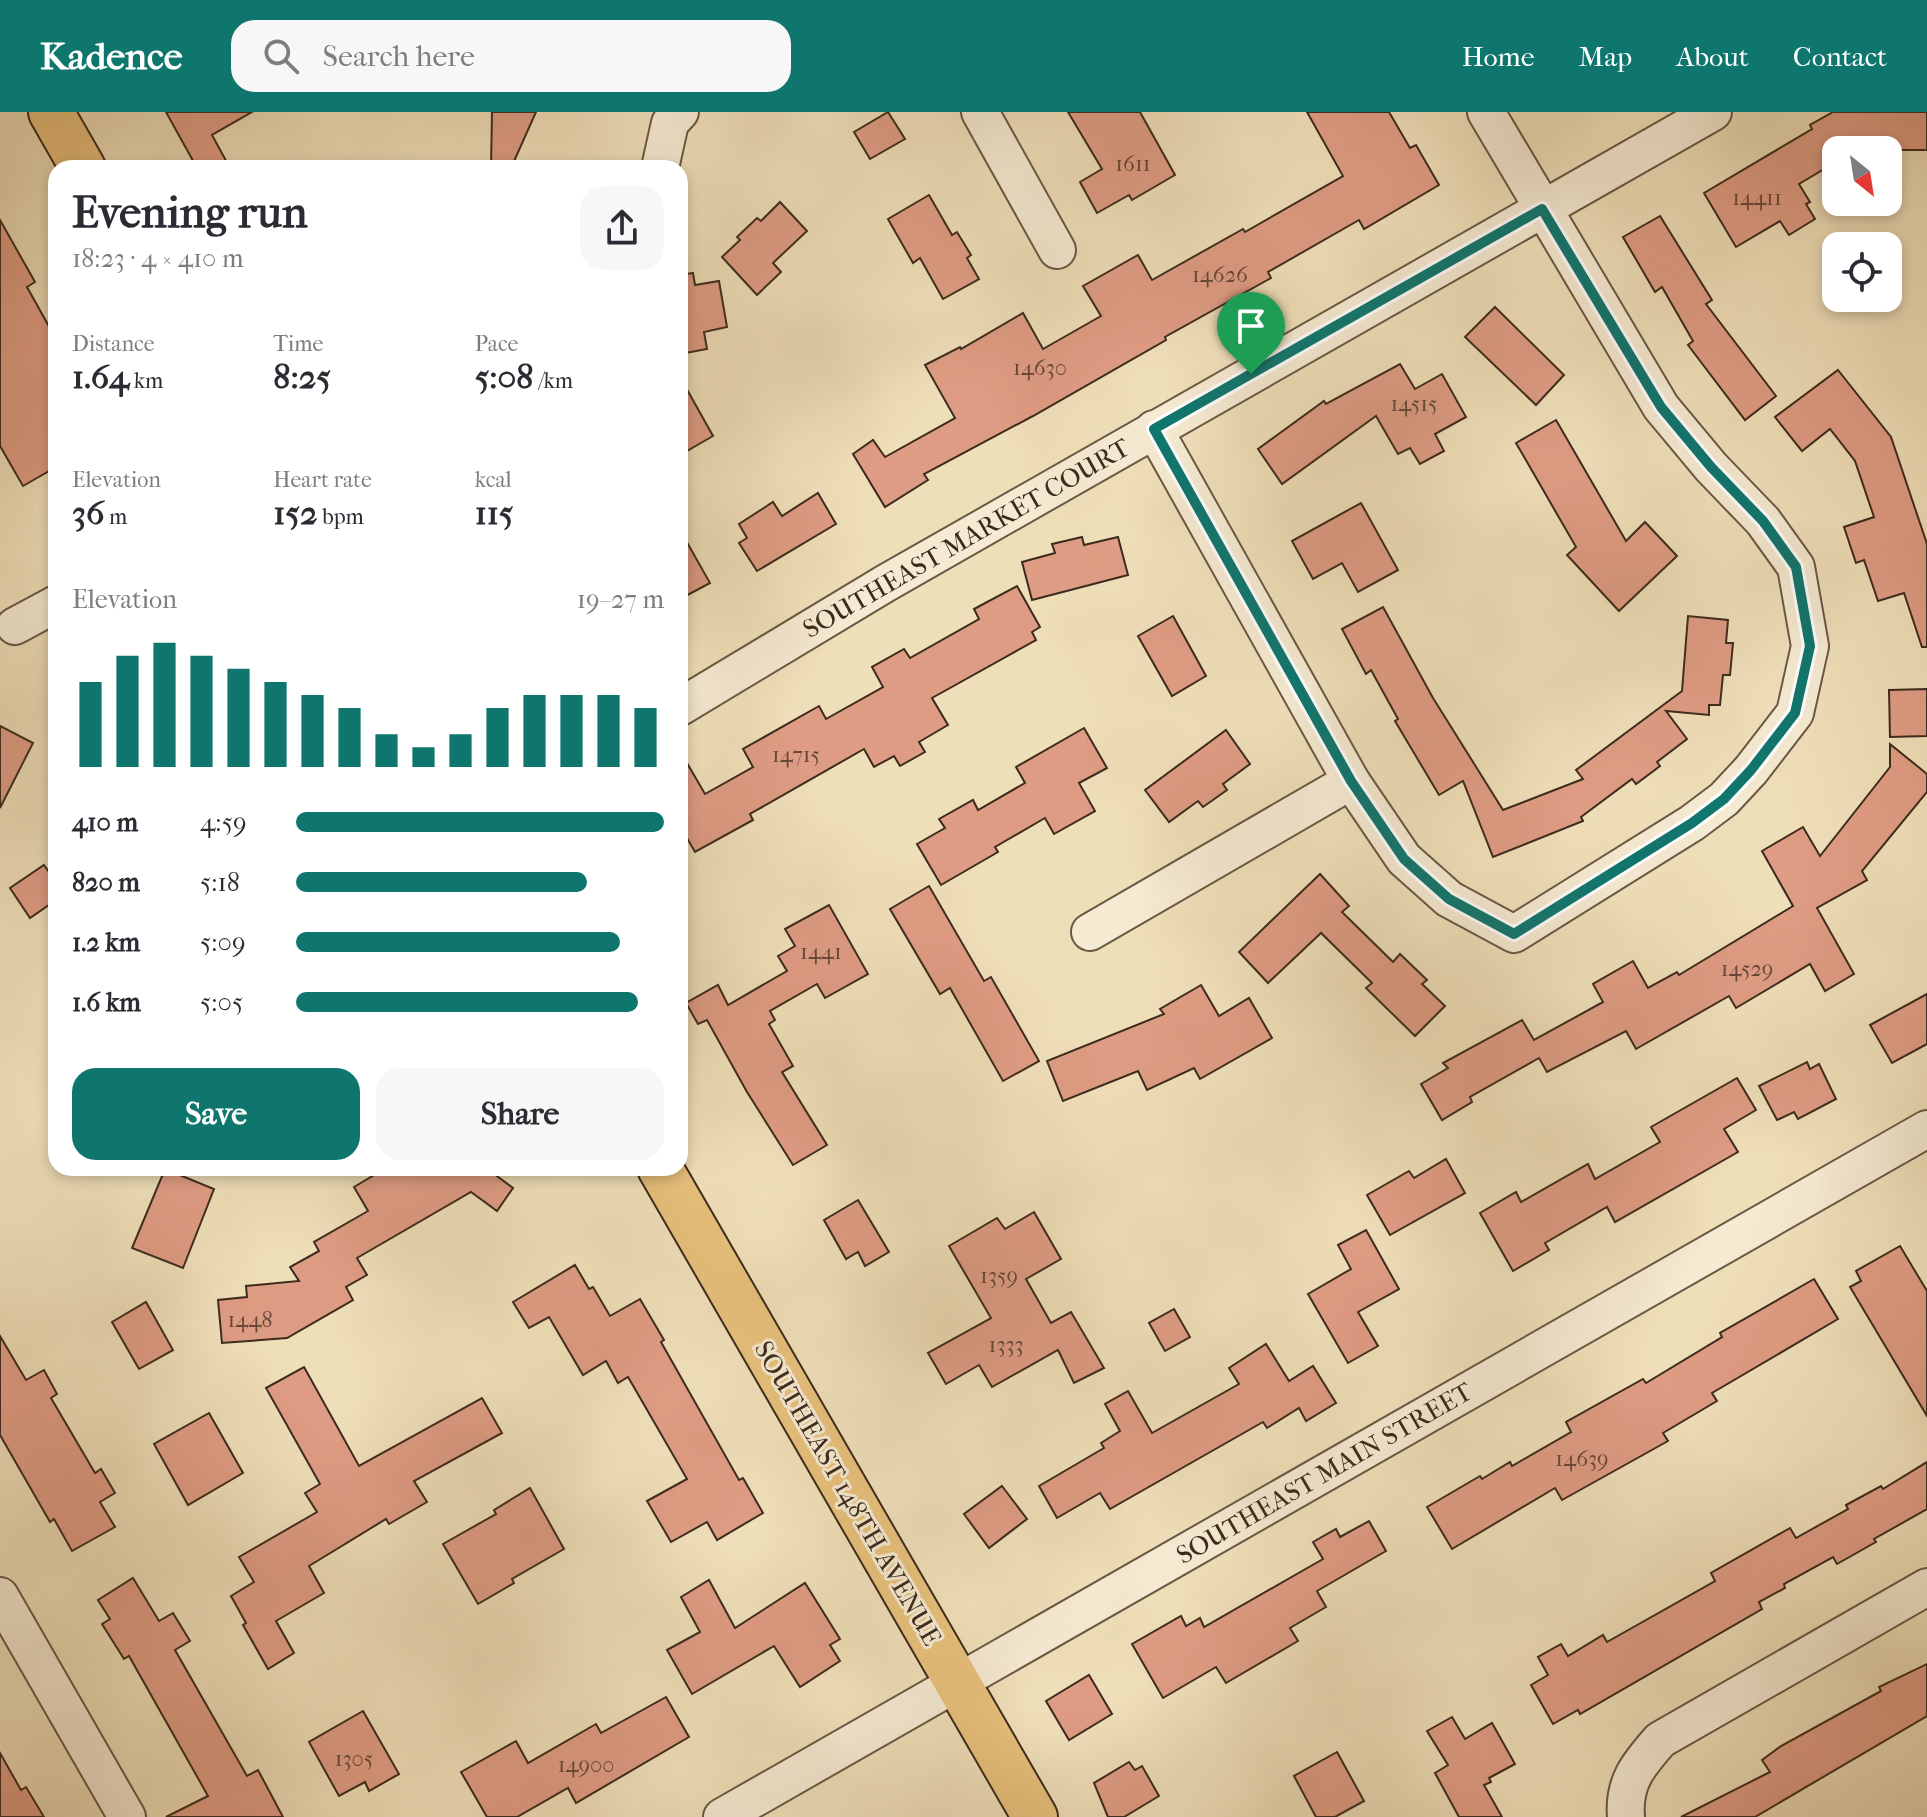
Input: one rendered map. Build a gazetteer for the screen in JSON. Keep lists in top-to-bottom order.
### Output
{
  "streets": {
    "main road": ["SOUTHEAST 148TH AVENUE"],
    "street": ["SOUTHEAST MARKET COURT", "SOUTHEAST MAIN STREET"]
  },
  "crossings": [
    ["SOUTHEAST MAIN STREET", "SOUTHEAST 148TH AVENUE"]
  ],
  "house_numbers": [
    "1611",
    "14411",
    "14626",
    "14630",
    "14515",
    "14715",
    "1441",
    "14529",
    "1359",
    "1448",
    "1333",
    "14639",
    "1305",
    "14900"
  ],
  "north": "bottom right",
  "page": {
    "header": "Kadence",
    "search": "Search here",
    "nav": [
      "Home",
      "Map",
      "About",
      "Contact"
    ],
    "heading": ["Evening run", "18:23 · 4 × 410 m"],
    "stats": [
      ["Distance", "1.64 km"],
      ["Time", "8:25"],
      ["Pace", "5:08 /km"],
      ["Elevation", "36 m"],
      ["Heart rate", "152 bpm"],
      ["kcal", "115"]
    ],
    "chart": ["Elevation", "19–27 m"],
    "list": [
      {
        "name": "410 m",
        "note": "4:59"
      },
      {
        "name": "820 m",
        "note": "5:18"
      },
      {
        "name": "1.2 km",
        "note": "5:09"
      },
      {
        "name": "1.6 km",
        "note": "5:05"
      }
    ],
    "buttons": ["Save", "Share"]
  }
}
